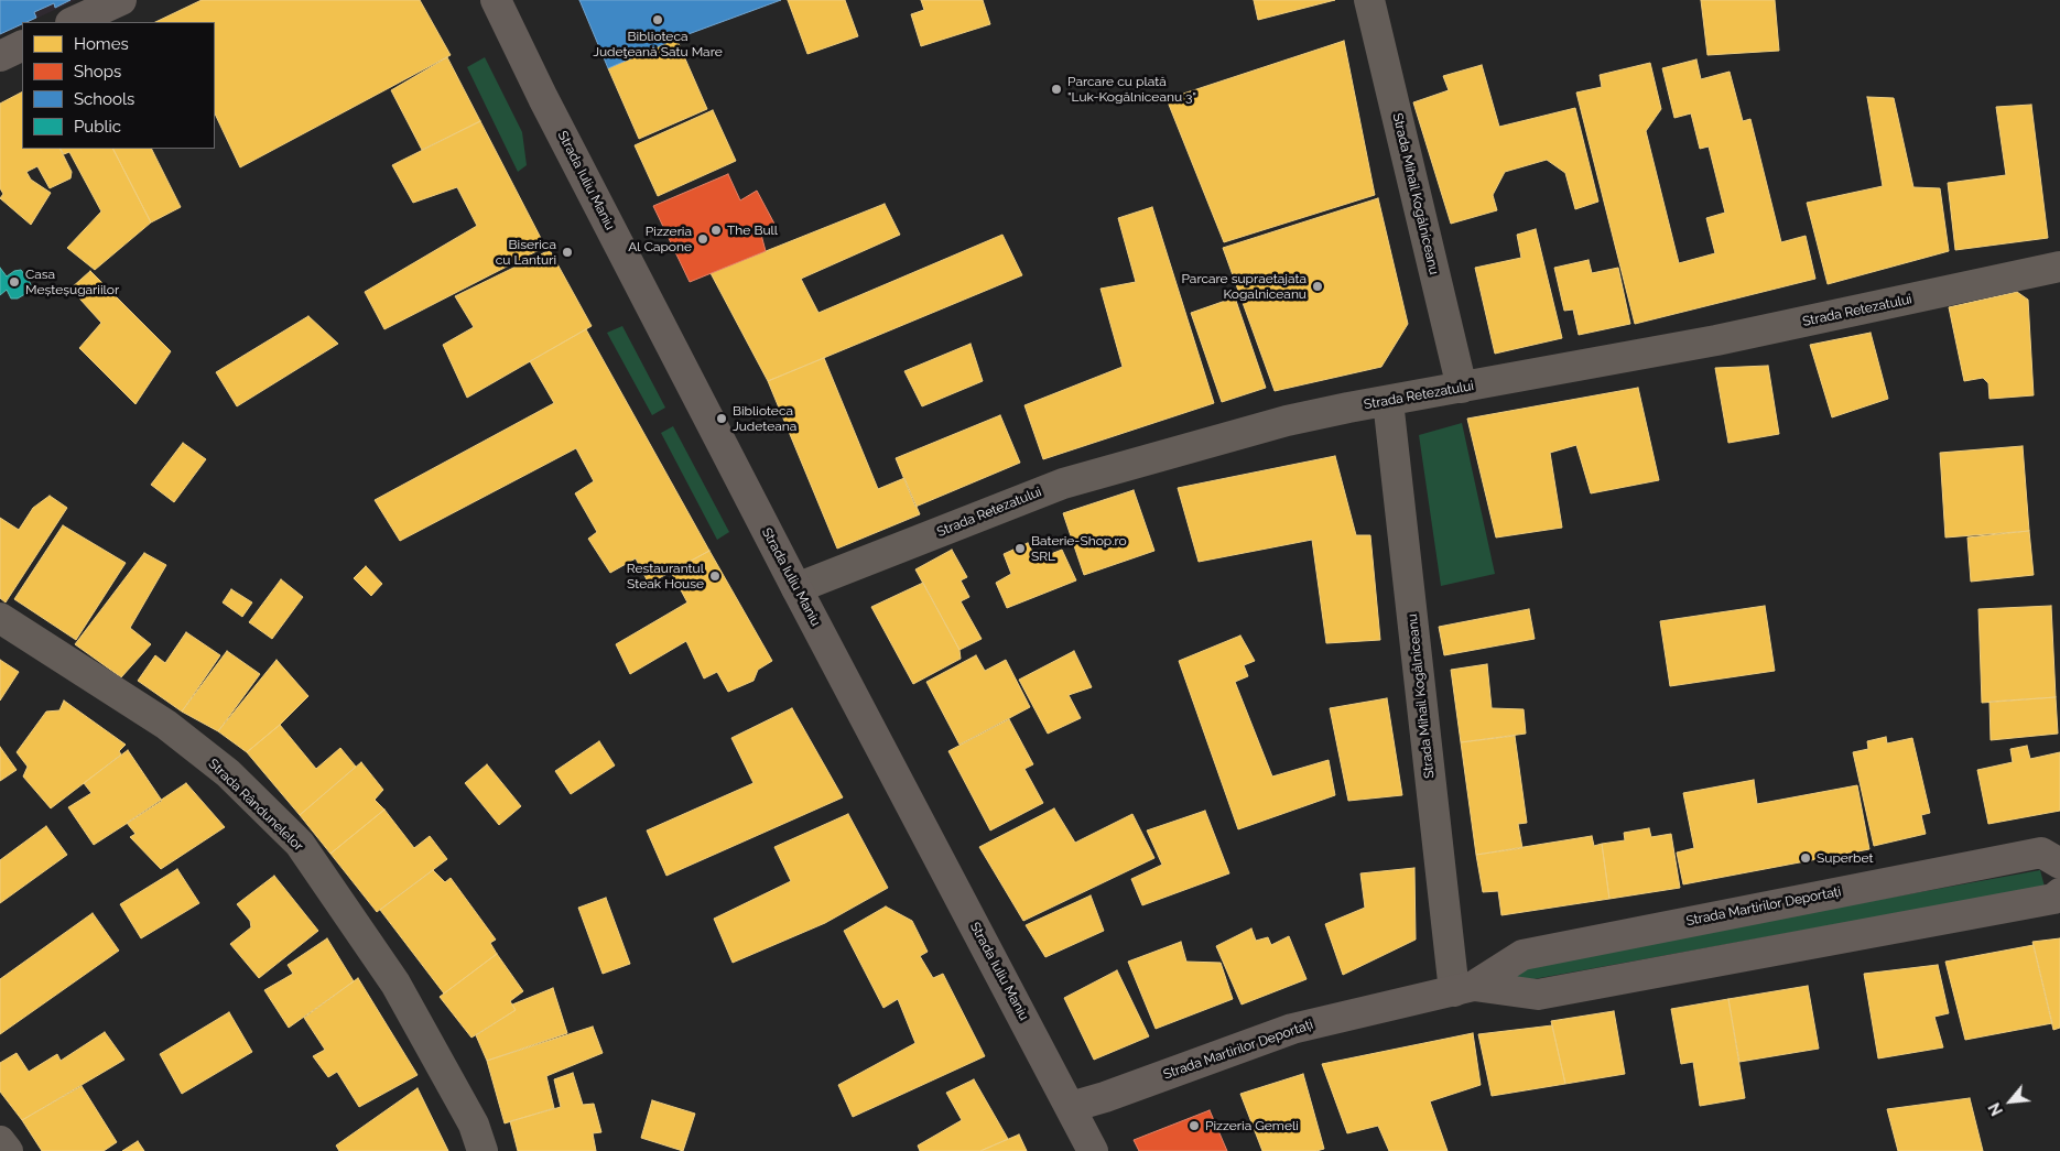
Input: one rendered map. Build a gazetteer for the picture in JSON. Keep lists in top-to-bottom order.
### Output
{
  "streets": {
    "main road": ["Strada Iuliu Maniu", "Strada Martirilor Deportați"],
    "street": ["Strada Mihail Kogălniceanu", "Strada Retezatului", "Strada Rândunelelor"]
  },
  "crossings": [
    ["Strada Iuliu Maniu", "Strada Retezatului"],
    ["Strada Iuliu Maniu", "Strada Martirilor Deportați"],
    ["Strada Mihail Kogălniceanu", "Strada Retezatului"],
    ["Strada Mihail Kogălniceanu", "Strada Martirilor Deportați"]
  ],
  "places": [
    "Biblioteca Judeţeană Satu Mare",
    "Parcare cu plată \"Luk-Kogălniceanu 3\"",
    "The Bull",
    "Pizzeria Al Capone",
    "Biserica cu Lanturi",
    "Casa Meșteșugariilor",
    "Parcare supraetajata Kogalniceanu",
    "Biblioteca Judeteana",
    "Baterie-Shop.ro SRL",
    "Restaurantul Steak House",
    "Superbet",
    "Pizzeria Gemeli"
  ],
  "legend": [
    "Homes",
    "Shops",
    "Schools",
    "Public"
  ],
  "north": "bottom left"
}
